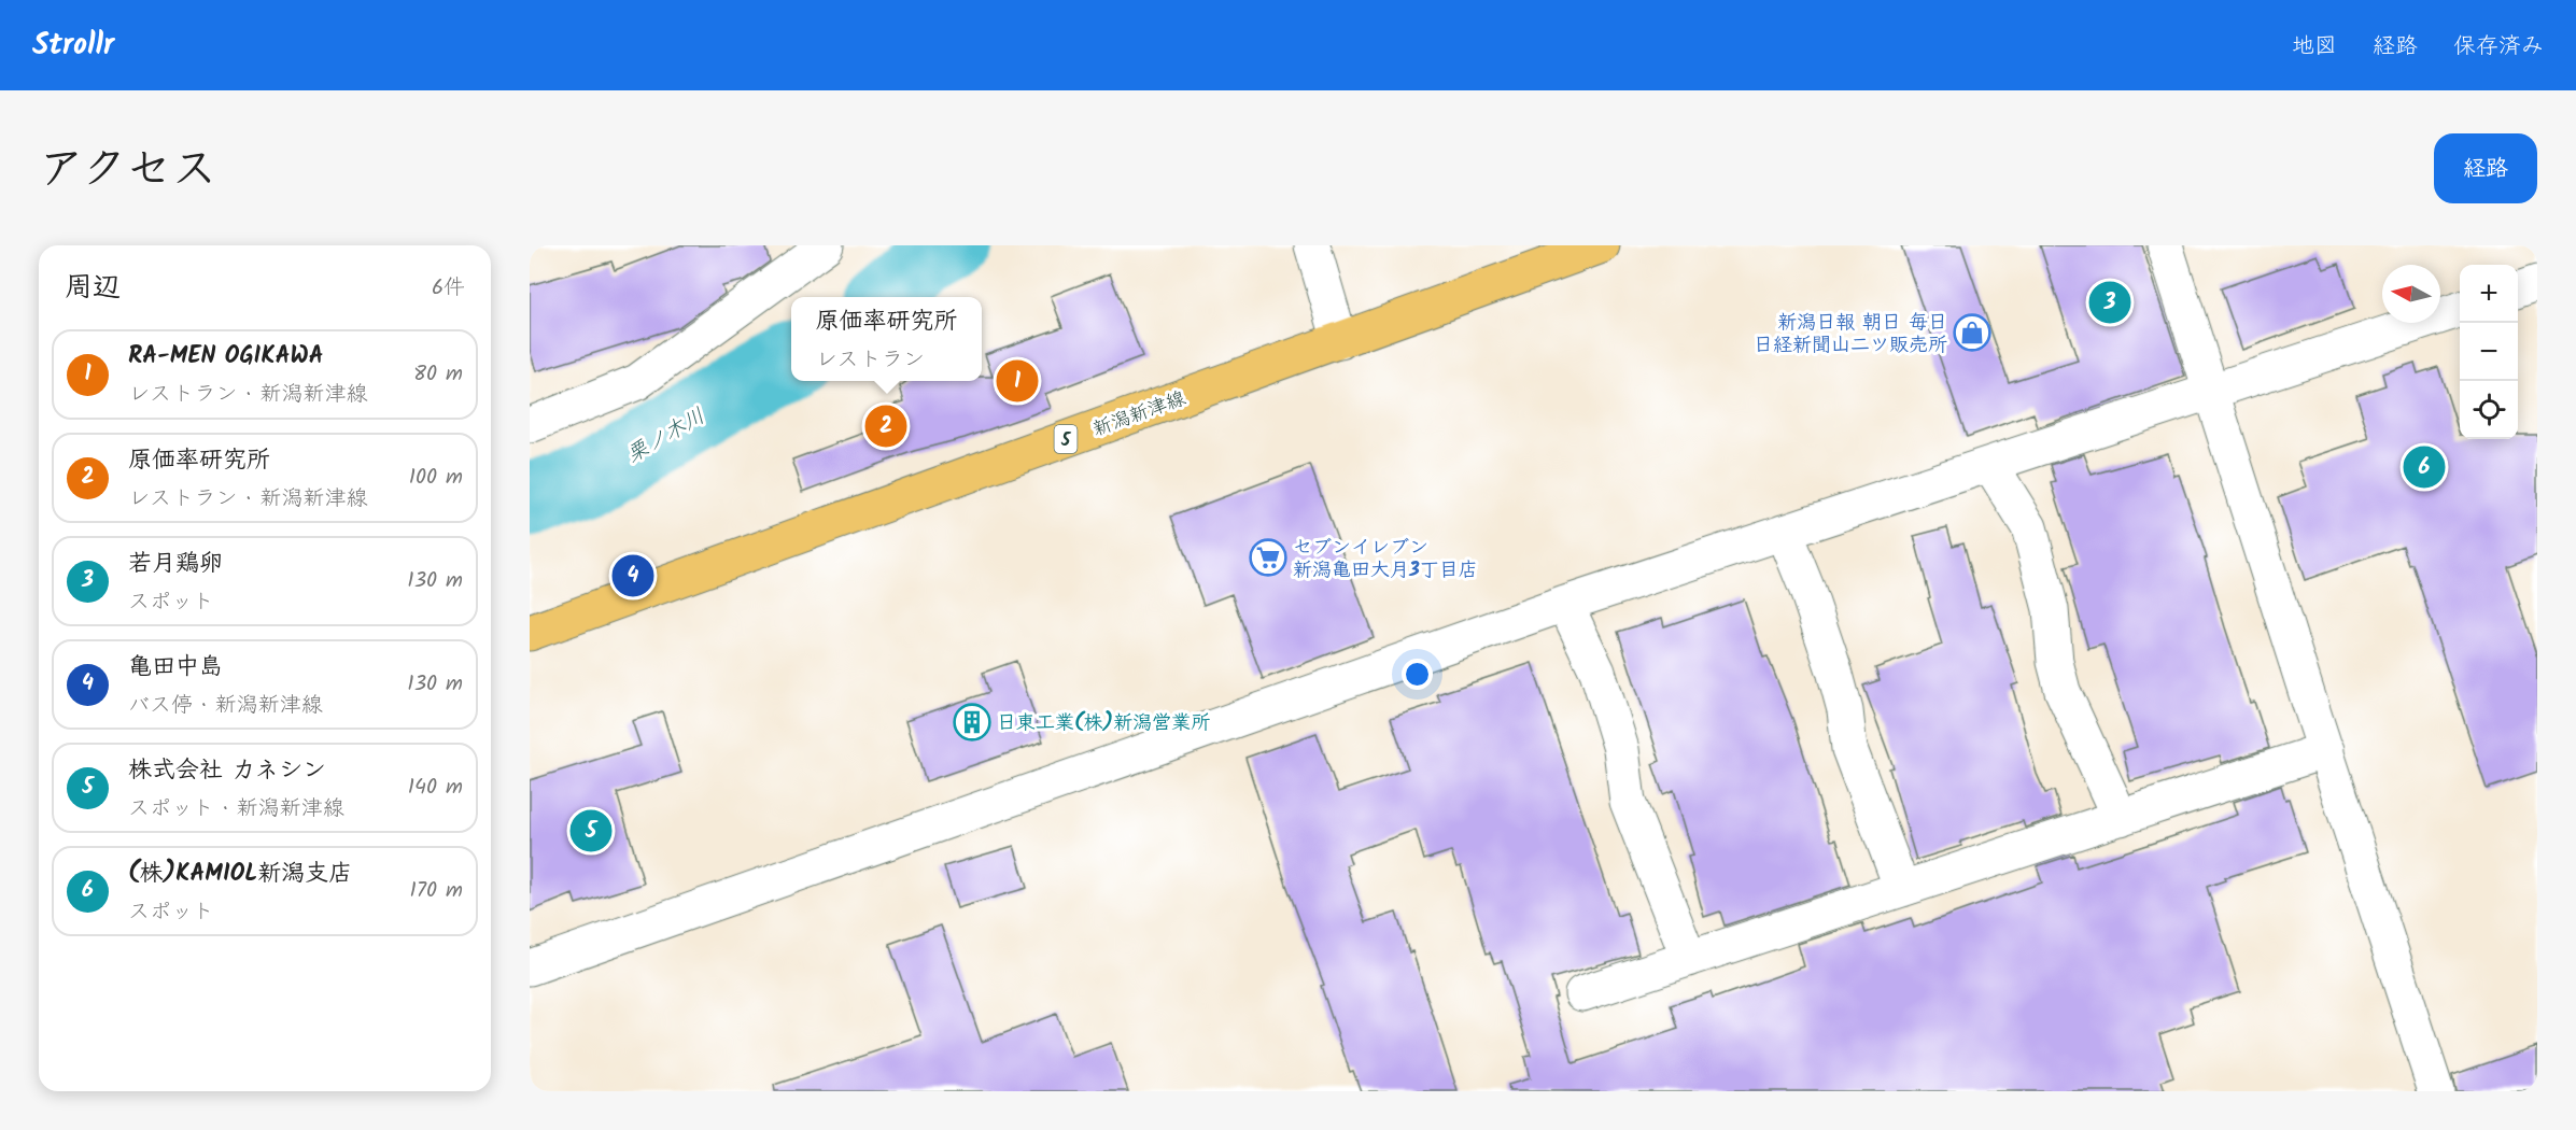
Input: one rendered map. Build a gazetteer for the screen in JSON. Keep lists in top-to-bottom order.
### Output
{
  "streets": {
    "main road": ["新潟新津線", "5"]
  },
  "water": ["栗ノ木川"],
  "places": {
    "shop": ["新潟日報 朝日 毎日 日経新聞山二ツ販売所"],
    "supermarket": ["セブンイレブン 新潟亀田大月3丁目店"],
    "building": ["日東工業(株)新潟営業所"]
  },
  "north": "left",
  "page": {
    "header": "Strollr",
    "nav": ["地図", "経路", "保存済み"],
    "title": "アクセス",
    "buttons": "経路",
    "heading": ["周辺", "6件"],
    "map_buttons": ["+", "−"],
    "pins": [
      "3",
      "1",
      "2",
      "6",
      "4",
      "5"
    ],
    "popup": ["原価率研究所", "レストラン"],
    "list": [
      {
        "mark": "1",
        "name": "RA-MEN OGIKAWA",
        "note": "レストラン · 新潟新津線",
        "value": "80 m"
      },
      {
        "mark": "2",
        "name": "原価率研究所",
        "note": "レストラン · 新潟新津線",
        "value": "100 m"
      },
      {
        "mark": "3",
        "name": "若月鶏卵",
        "note": "スポット",
        "value": "130 m"
      },
      {
        "mark": "4",
        "name": "亀田中島",
        "note": "バス停 · 新潟新津線",
        "value": "130 m"
      },
      {
        "mark": "5",
        "name": "株式会社 カネシン",
        "note": "スポット · 新潟新津線",
        "value": "140 m"
      },
      {
        "mark": "6",
        "name": "(株)KAMIOL新潟支店",
        "note": "スポット",
        "value": "170 m"
      }
    ]
  }
}
